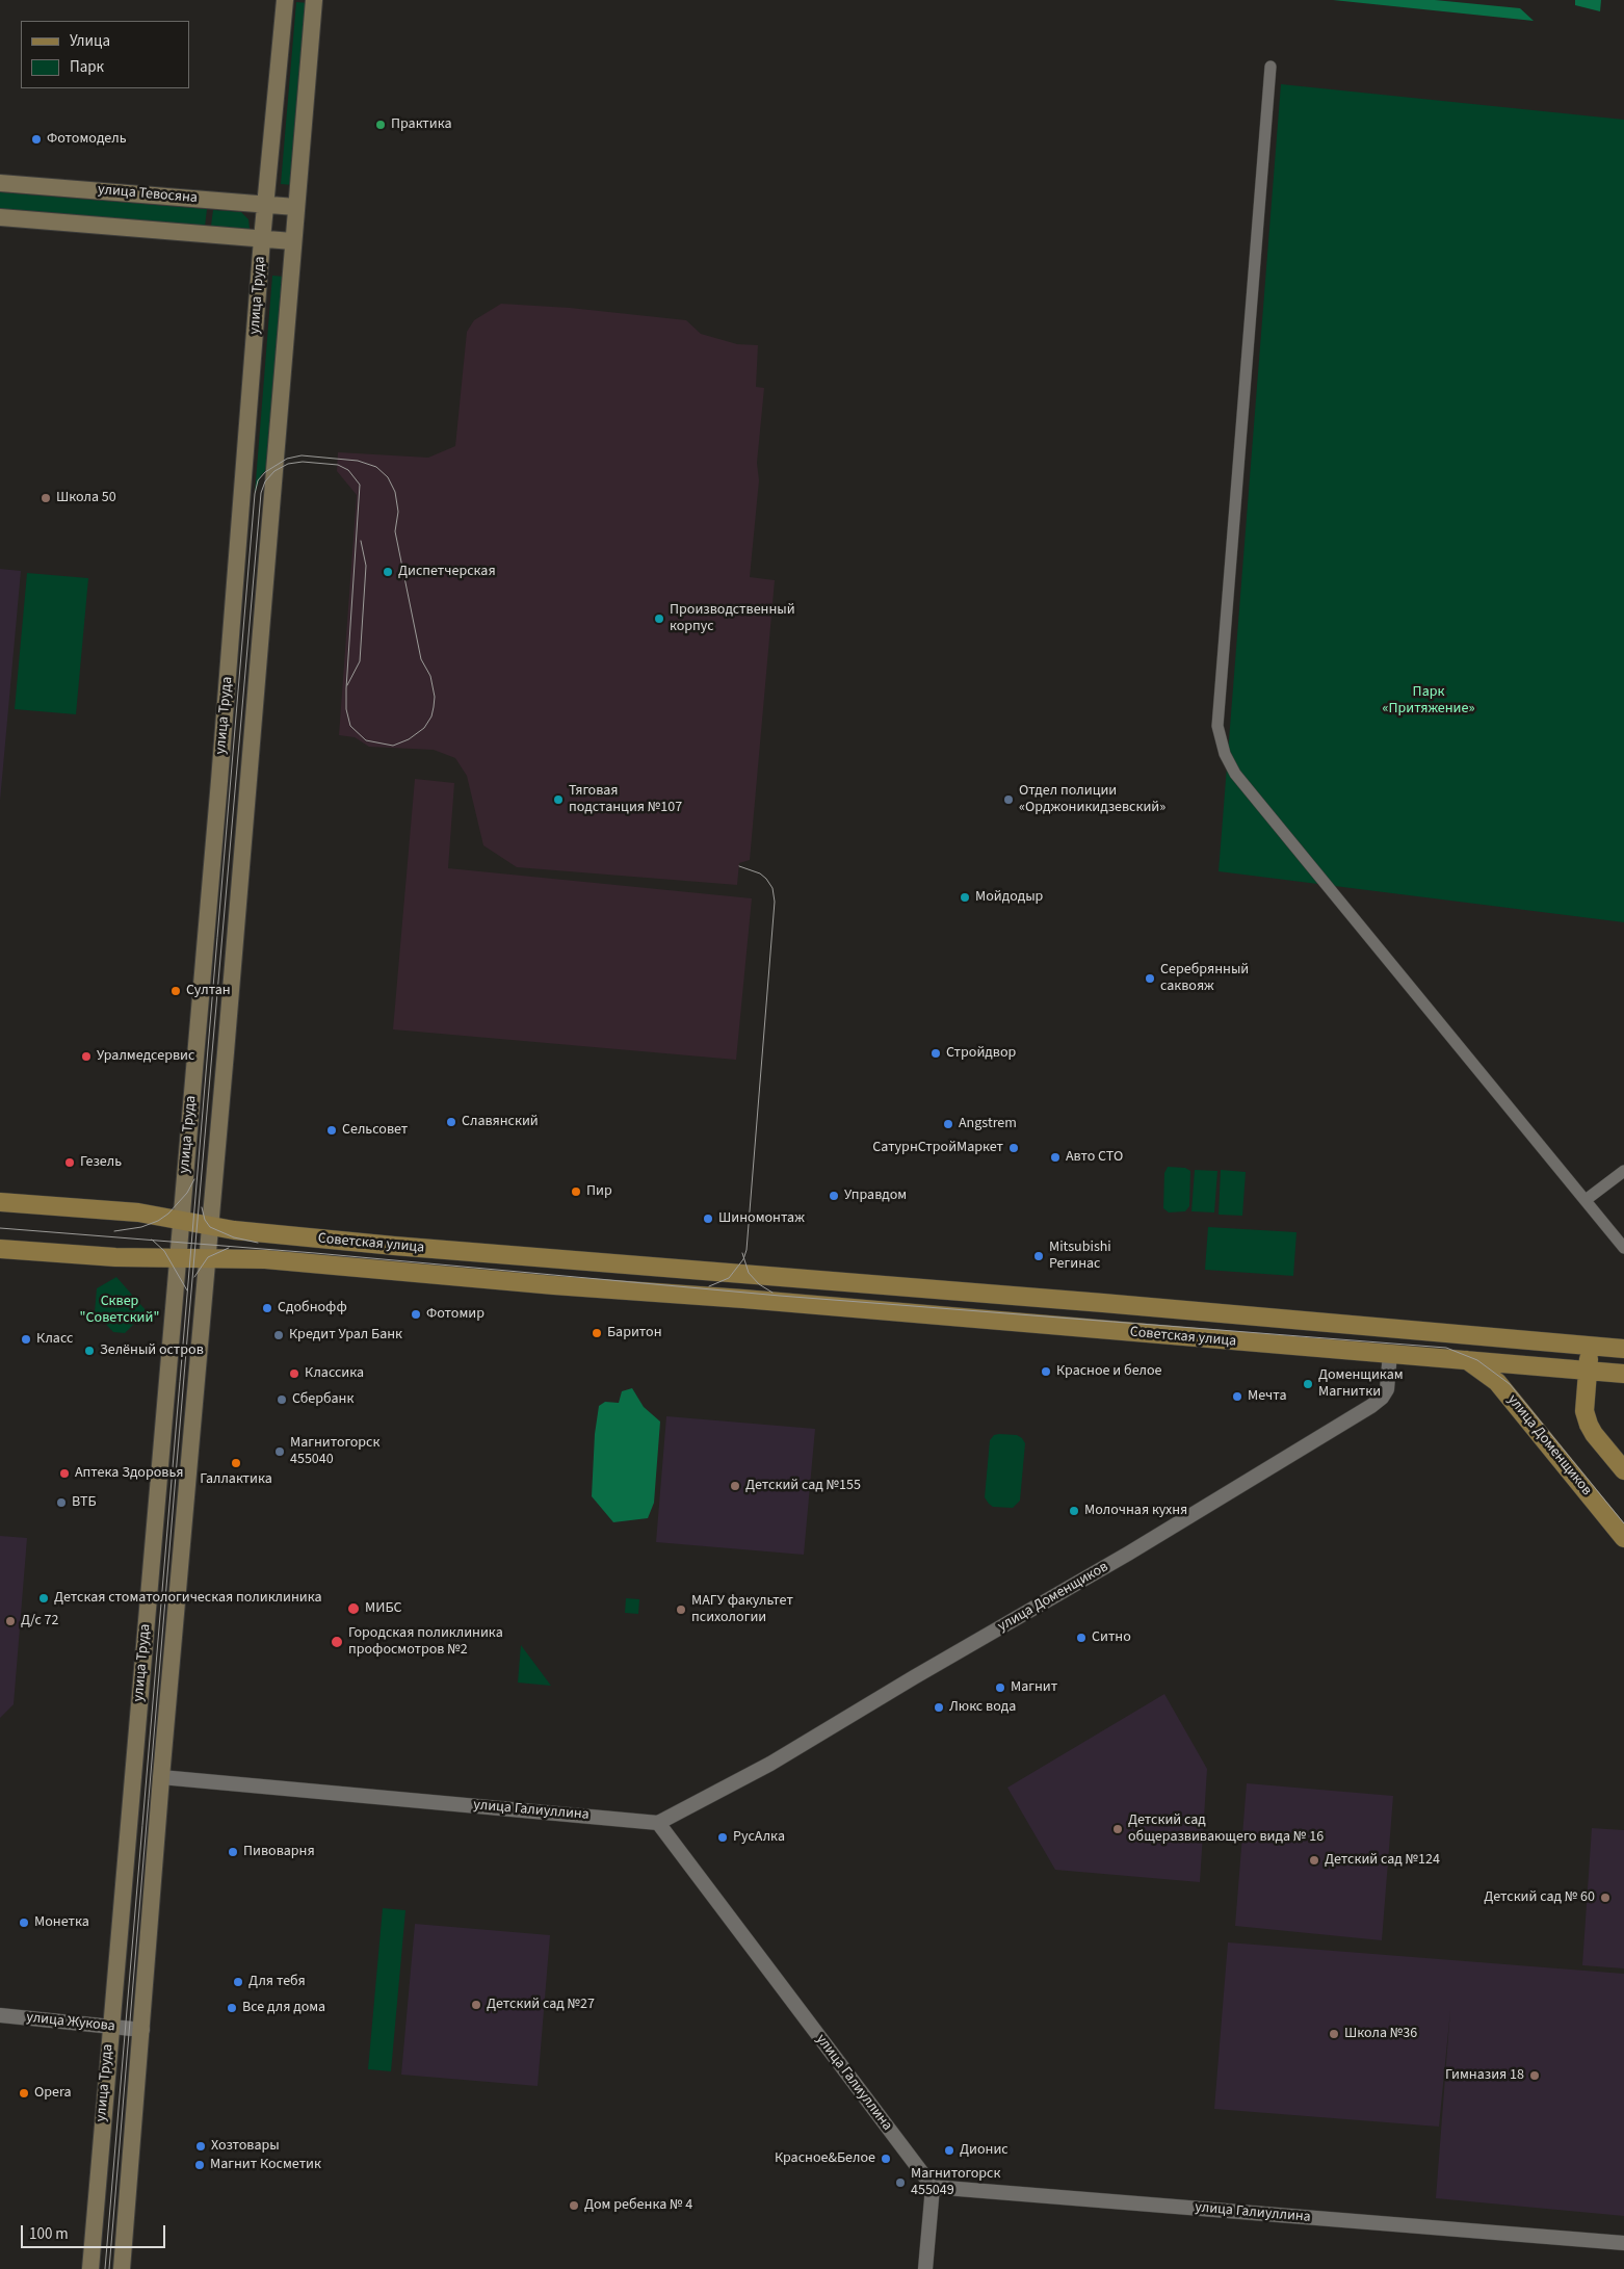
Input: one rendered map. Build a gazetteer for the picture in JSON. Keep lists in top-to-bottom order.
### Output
{
  "streets": {
    "main road": [
      "улица Тевосяна",
      "улица Труда",
      "Советская улица",
      "улица Доменщиков"
    ],
    "street": ["улица Галиуллина", "улица Жукова"]
  },
  "crossings": [
    ["улица Тевосяна", "улица Труда"],
    ["улица Труда", "Советская улица"],
    ["улица Труда", "улица Галиуллина"],
    ["улица Труда", "улица Жукова"],
    ["Советская улица", "улица Доменщиков"],
    ["улица Доменщиков", "улица Галиуллина"]
  ],
  "parks": ["Парк «Притяжение»", "Сквер \"Советский\""],
  "places": [
    "Практика",
    "Фотомодель",
    "Школа 50",
    "Диспетчерская",
    "Производственный корпус",
    "Тяговая подстанция №107",
    "Отдел полиции «Орджоникидзевский»",
    "Мойдодыр",
    "Серебрянный саквояж",
    "Султан",
    "Стройдвор",
    "Уралмедсервис",
    "Славянский",
    "Angstrem",
    "Сельсовет",
    "СатурнСтройМаркет",
    "Авто СТО",
    "Гезель",
    "Пир",
    "Управдом",
    "Шиномонтаж",
    "Mitsubishi Регинас",
    "Сдобнофф",
    "Фотомир",
    "Баритон",
    "Кредит Урал Банк",
    "Класс",
    "Зелёный остров",
    "Красное и белое",
    "Классика",
    "Доменщикам Магнитки",
    "Мечта",
    "Сбербанк",
    "Магнитогорск 455040",
    "Галлактика",
    "Аптека Здоровья",
    "Детский сад №155",
    "ВТБ",
    "Молочная кухня",
    "Детская стоматологическая поликлиника",
    "МИБС",
    "МАГУ факультет психологии",
    "Д/с 72",
    "Ситно",
    "Городская поликлиника профосмотров №2",
    "Магнит",
    "Люкс вода",
    "Детский сад общеразвивающего вида № 16",
    "РусАлка",
    "Пивоварня",
    "Детский сад №124",
    "Детский сад № 60",
    "Монетка",
    "Для тебя",
    "Детский сад №27",
    "Все для дома",
    "Школа №36",
    "Гимназия 18",
    "Opera",
    "Хозтовары",
    "Дионис",
    "Красное&Белое",
    "Магнит Косметик",
    "Магнитогорск 455049",
    "Дом ребенка № 4"
  ],
  "legend": ["Улица", "Парк"],
  "scale_bar": "100 m"
}
